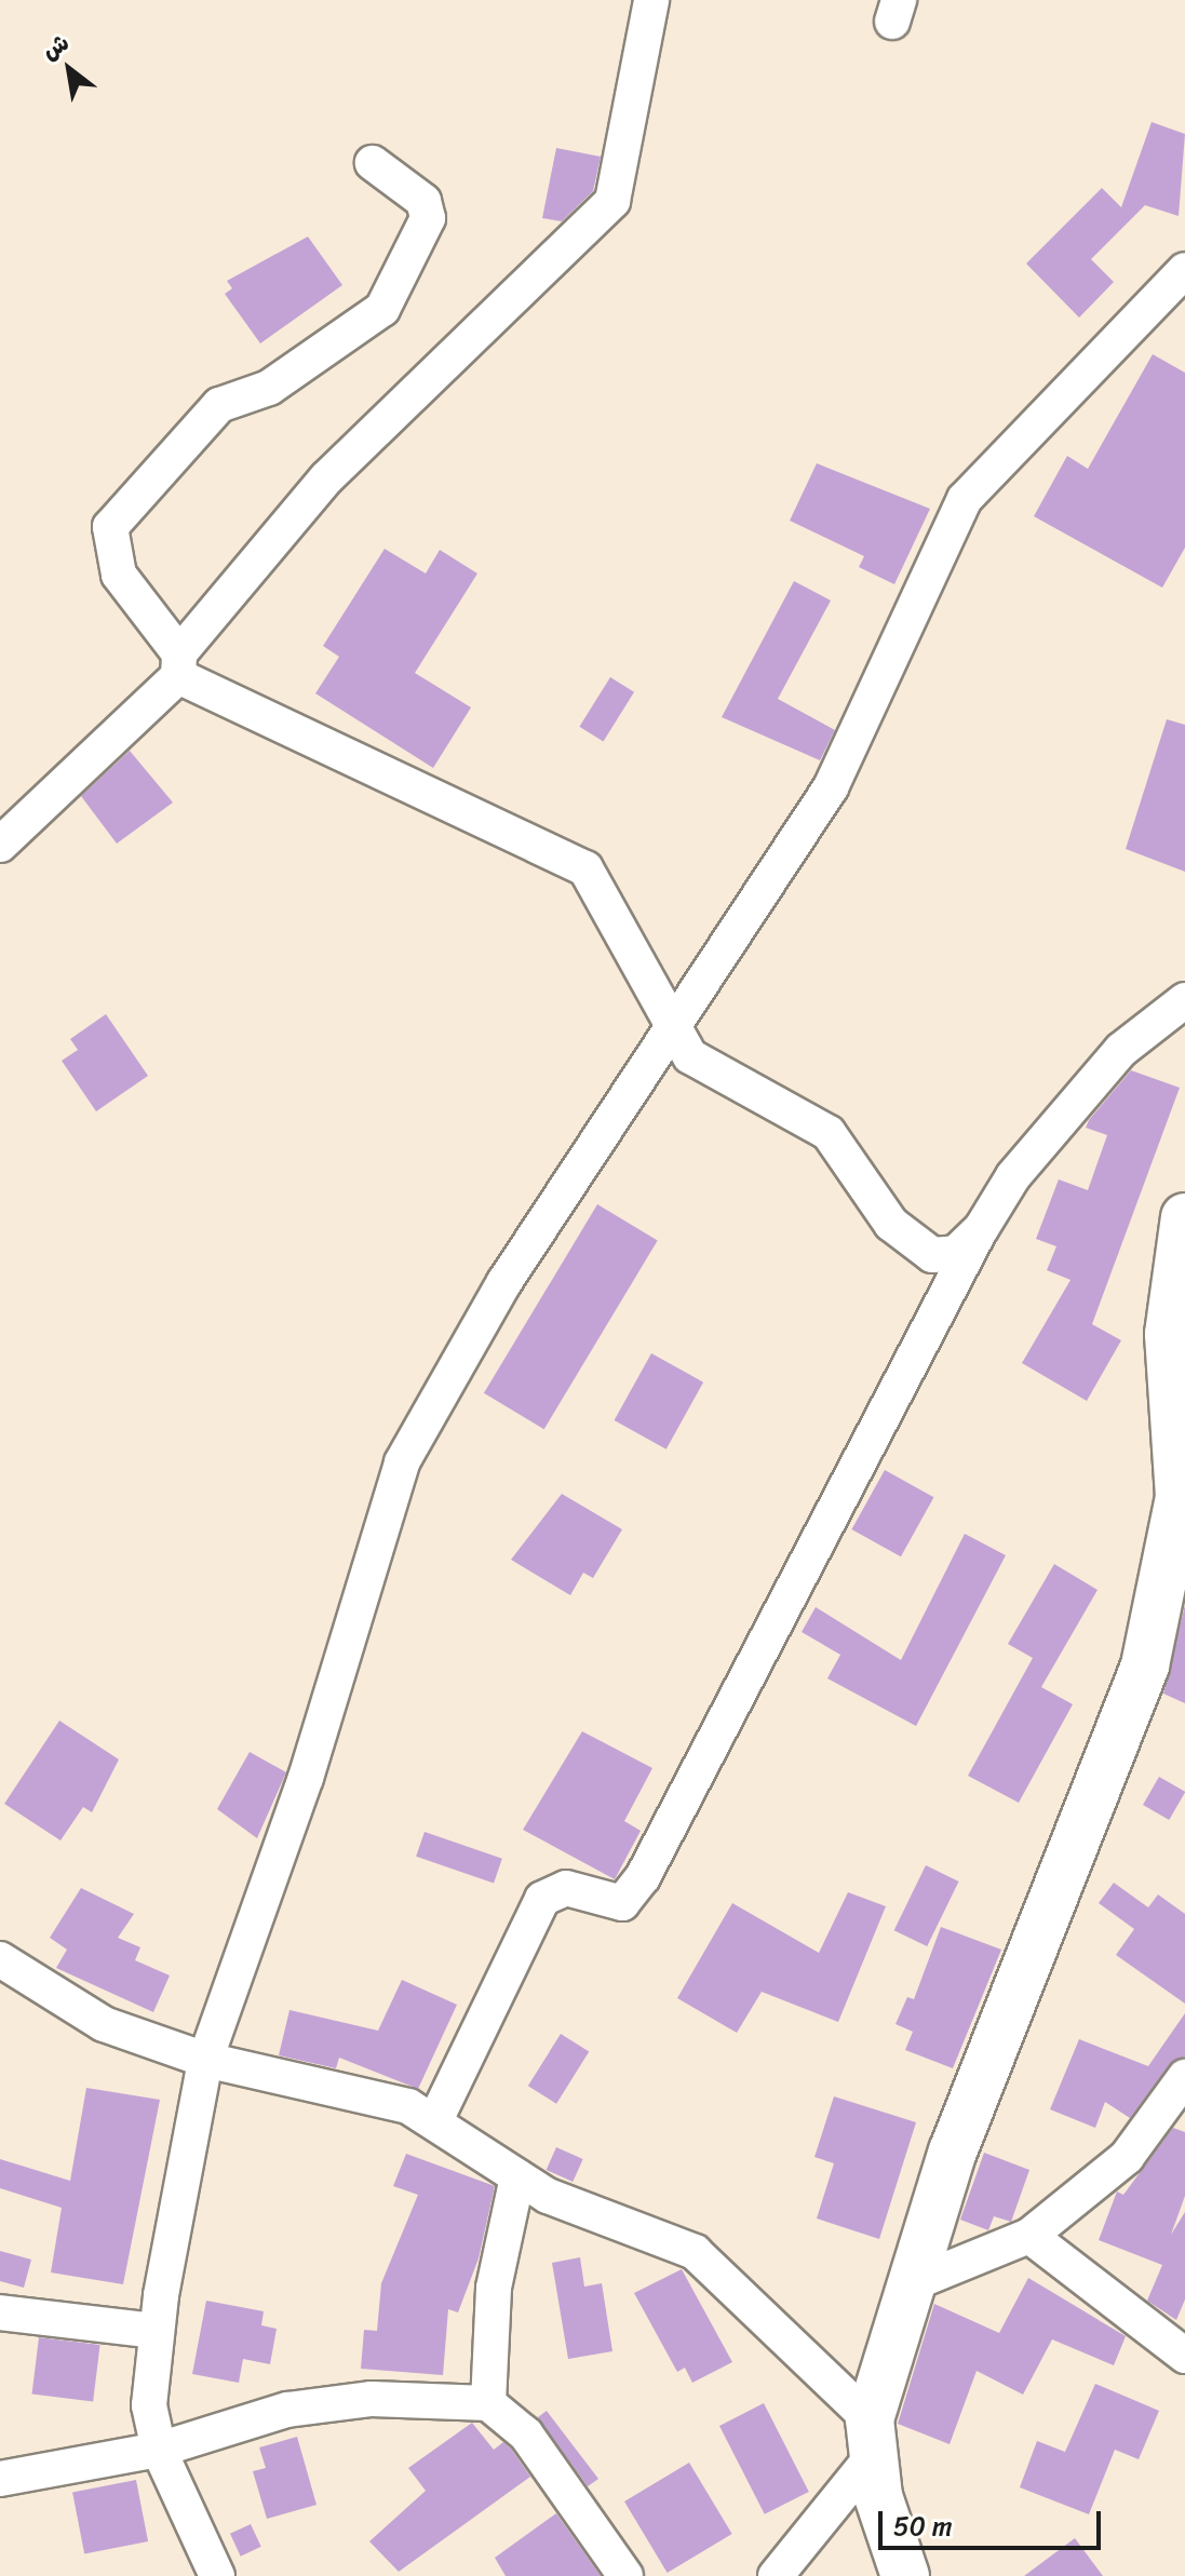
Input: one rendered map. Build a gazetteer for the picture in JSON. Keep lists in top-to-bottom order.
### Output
{
  "scale_bar": "50 m",
  "north": "top left"
}
